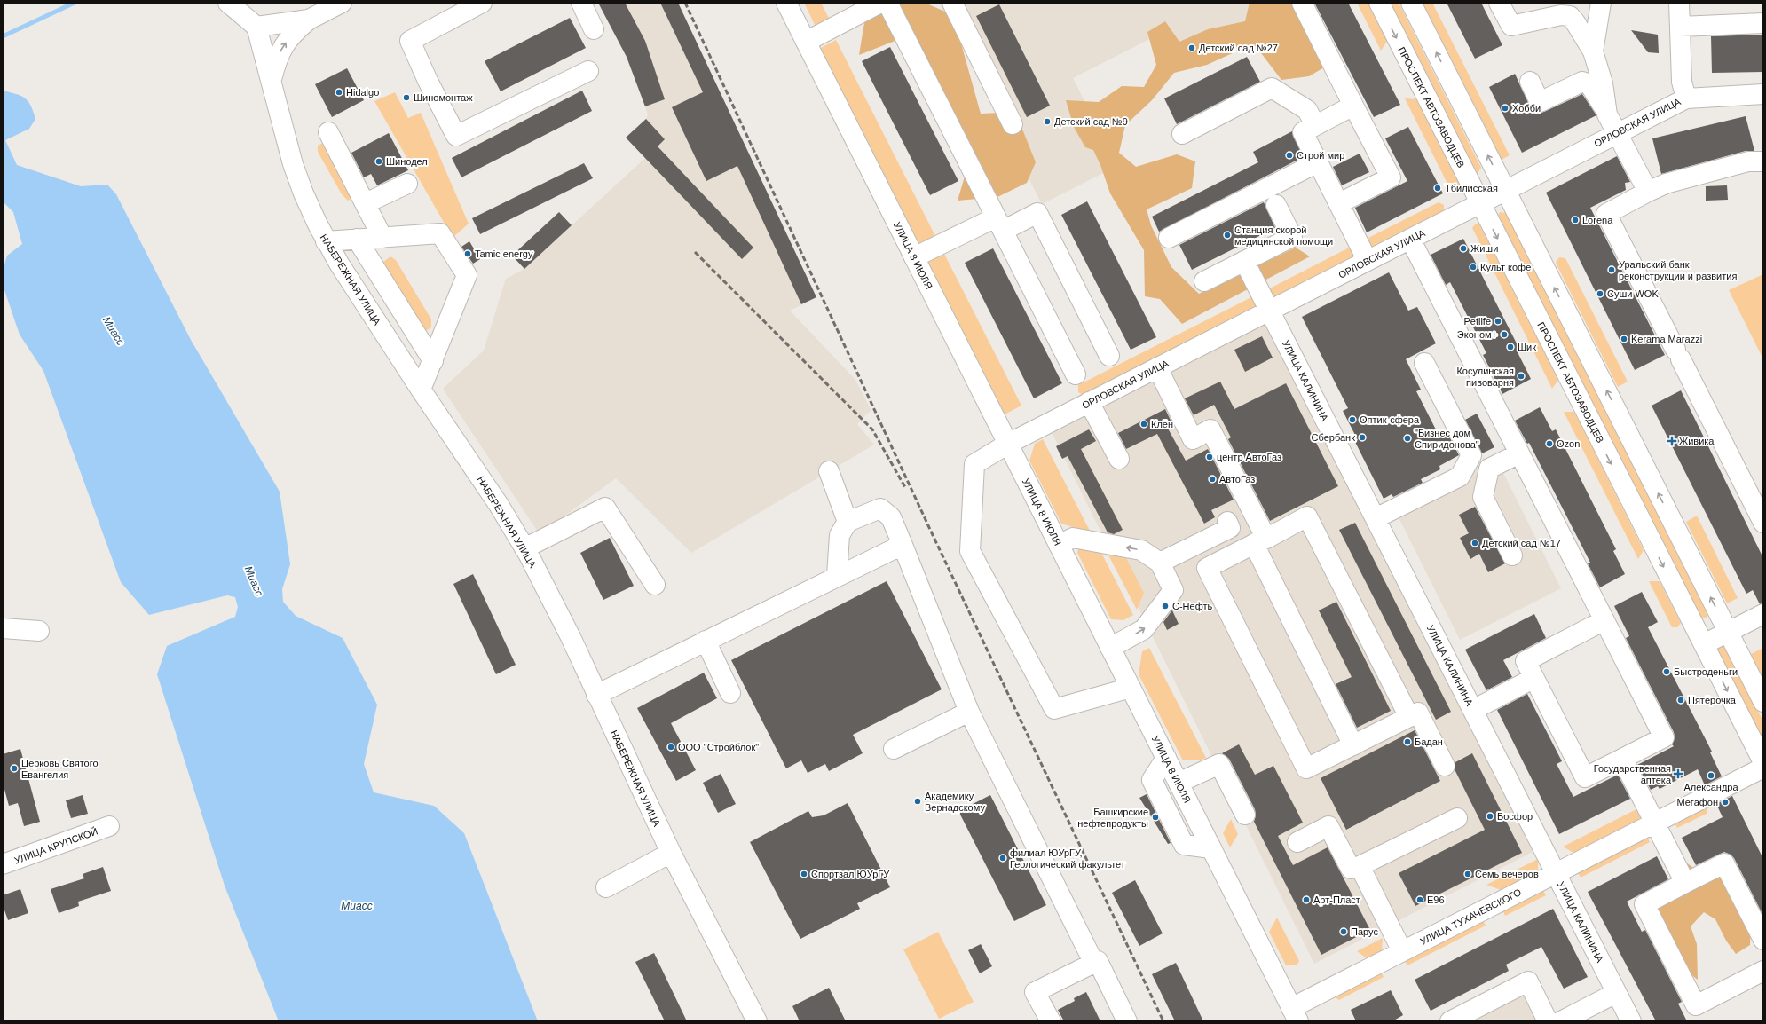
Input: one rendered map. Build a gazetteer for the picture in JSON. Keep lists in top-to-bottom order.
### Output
{
  "streets": {
    "street": [
      "ПРОСПЕКТ АВТОЗАВОДЦЕВ",
      "ОРЛОВСКАЯ УЛИЦА",
      "УЛИЦА 8 ИЮЛЯ",
      "НАБЕРЕЖНАЯ УЛИЦА",
      "УЛИЦА КАЛИНИНА",
      "УЛИЦА КРУПСКОЙ",
      "УЛИЦА ТУХАЧЕВСКОГО"
    ]
  },
  "crossings": [
    ["ПРОСПЕКТ АВТОЗАВОДЦЕВ", "ОРЛОВСКАЯ УЛИЦА"],
    ["ОРЛОВСКАЯ УЛИЦА", "УЛИЦА 8 ИЮЛЯ"],
    ["ОРЛОВСКАЯ УЛИЦА", "УЛИЦА КАЛИНИНА"],
    ["УЛИЦА 8 ИЮЛЯ", "УЛИЦА ТУХАЧЕВСКОГО"],
    ["УЛИЦА КАЛИНИНА", "УЛИЦА ТУХАЧЕВСКОГО"]
  ],
  "water": ["Миасс"],
  "places": {
    "other": [
      "Детский сад №27",
      "Hidalgo",
      "Шиномонтаж",
      "Хобби",
      "Детский сад №9",
      "Строй мир",
      "Шинодел",
      "Тбилисская",
      "Lorena",
      "Станция скорой медицинской помощи",
      "Жиши",
      "Tamic energy",
      "Культ кофе",
      "Уральский банк реконструкции и развития",
      "Суши WOK",
      "Petlife",
      "Эконом+",
      "Kerama Marazzi",
      "Шик",
      "Косулинская пивоварня",
      "Оптик-сфера",
      "Клён",
      "Сбербанк",
      "\"Бизнес дом Спиридонова\"",
      "Ozon",
      "центр АвтоГаз",
      "АвтоГаз",
      "Детский сад №17",
      "С-Нефть",
      "Быстроденьги",
      "Пятёрочка",
      "Бадан",
      "ООО \"Стройблок\"",
      "Церковь Святого Евангелия",
      "Александра",
      "Академику Вернадскому",
      "Мегафон",
      "Босфор",
      "Башкирские нефтепродукты",
      "филиал ЮУрГУ, Геологический факультет",
      "Спортзал ЮУрГУ",
      "Семь вечеров",
      "Арт-Пласт",
      "E96",
      "Парус"
    ],
    "health": ["Живика", "Государственная аптека"]
  }
}
